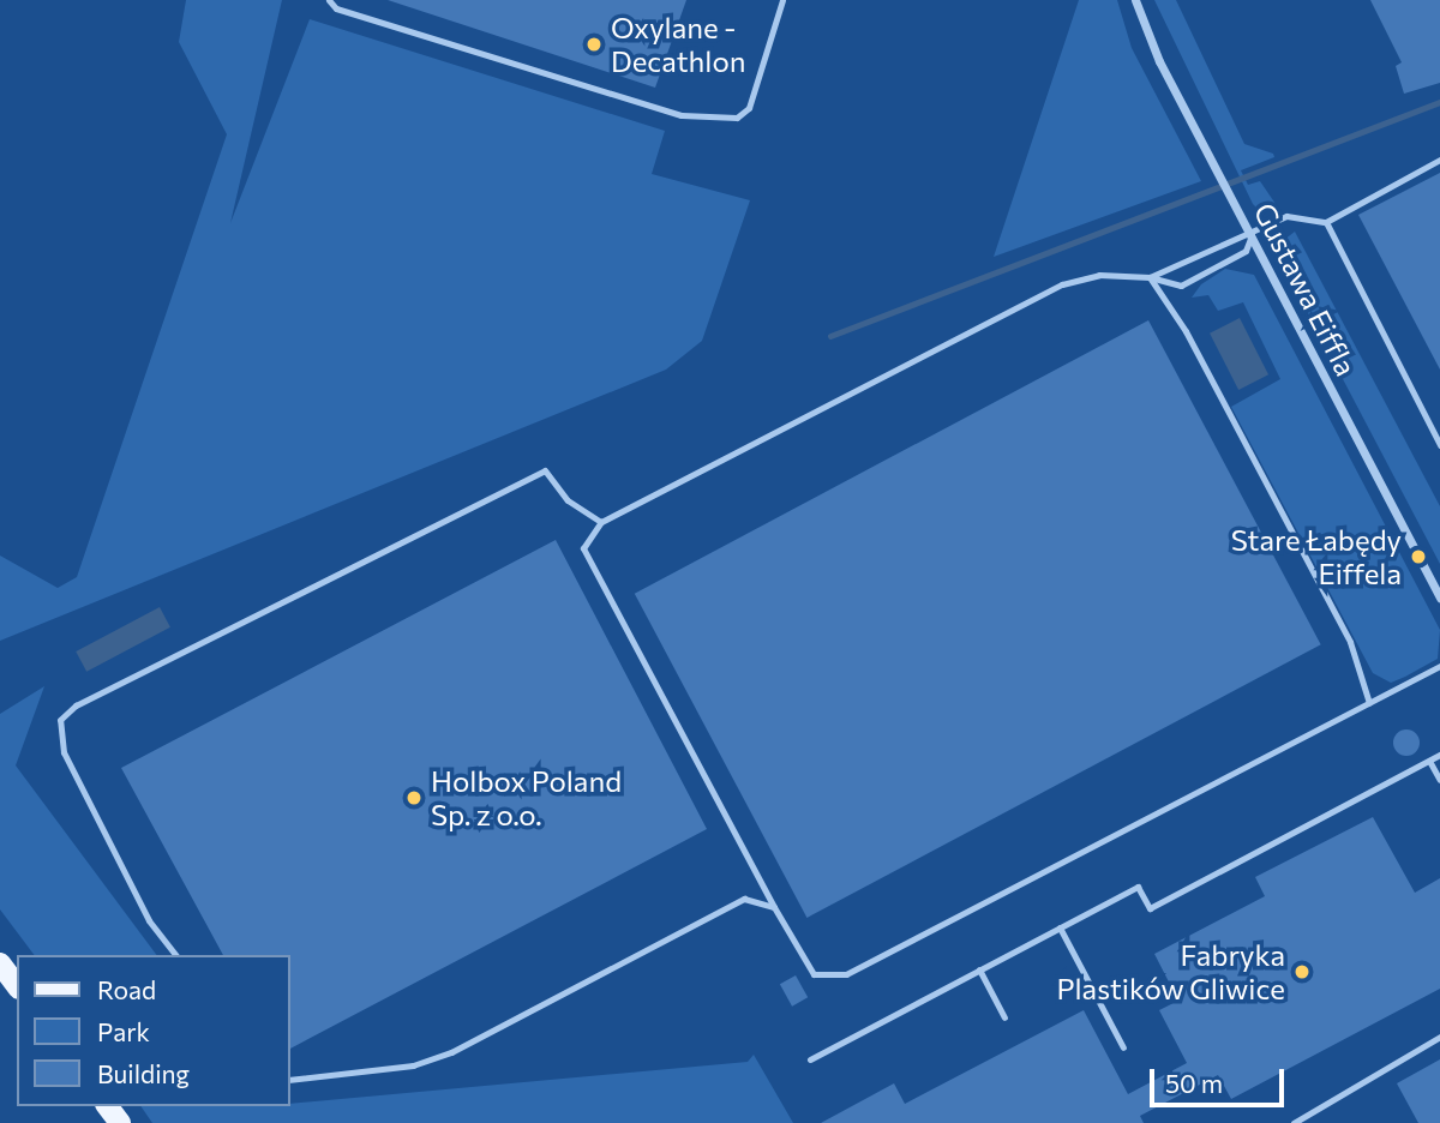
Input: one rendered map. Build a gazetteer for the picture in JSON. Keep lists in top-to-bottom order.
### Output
{
  "streets": {
    "street": ["Gustawa Eiffla"]
  },
  "places": [
    "Oxylane - Decathlon",
    "Stare Łabędy Eiffela",
    "Holbox Poland Sp. z o.o.",
    "Fabryka Plastików Gliwice"
  ],
  "legend": ["Road", "Park", "Building"],
  "scale_bar": "50 m"
}
